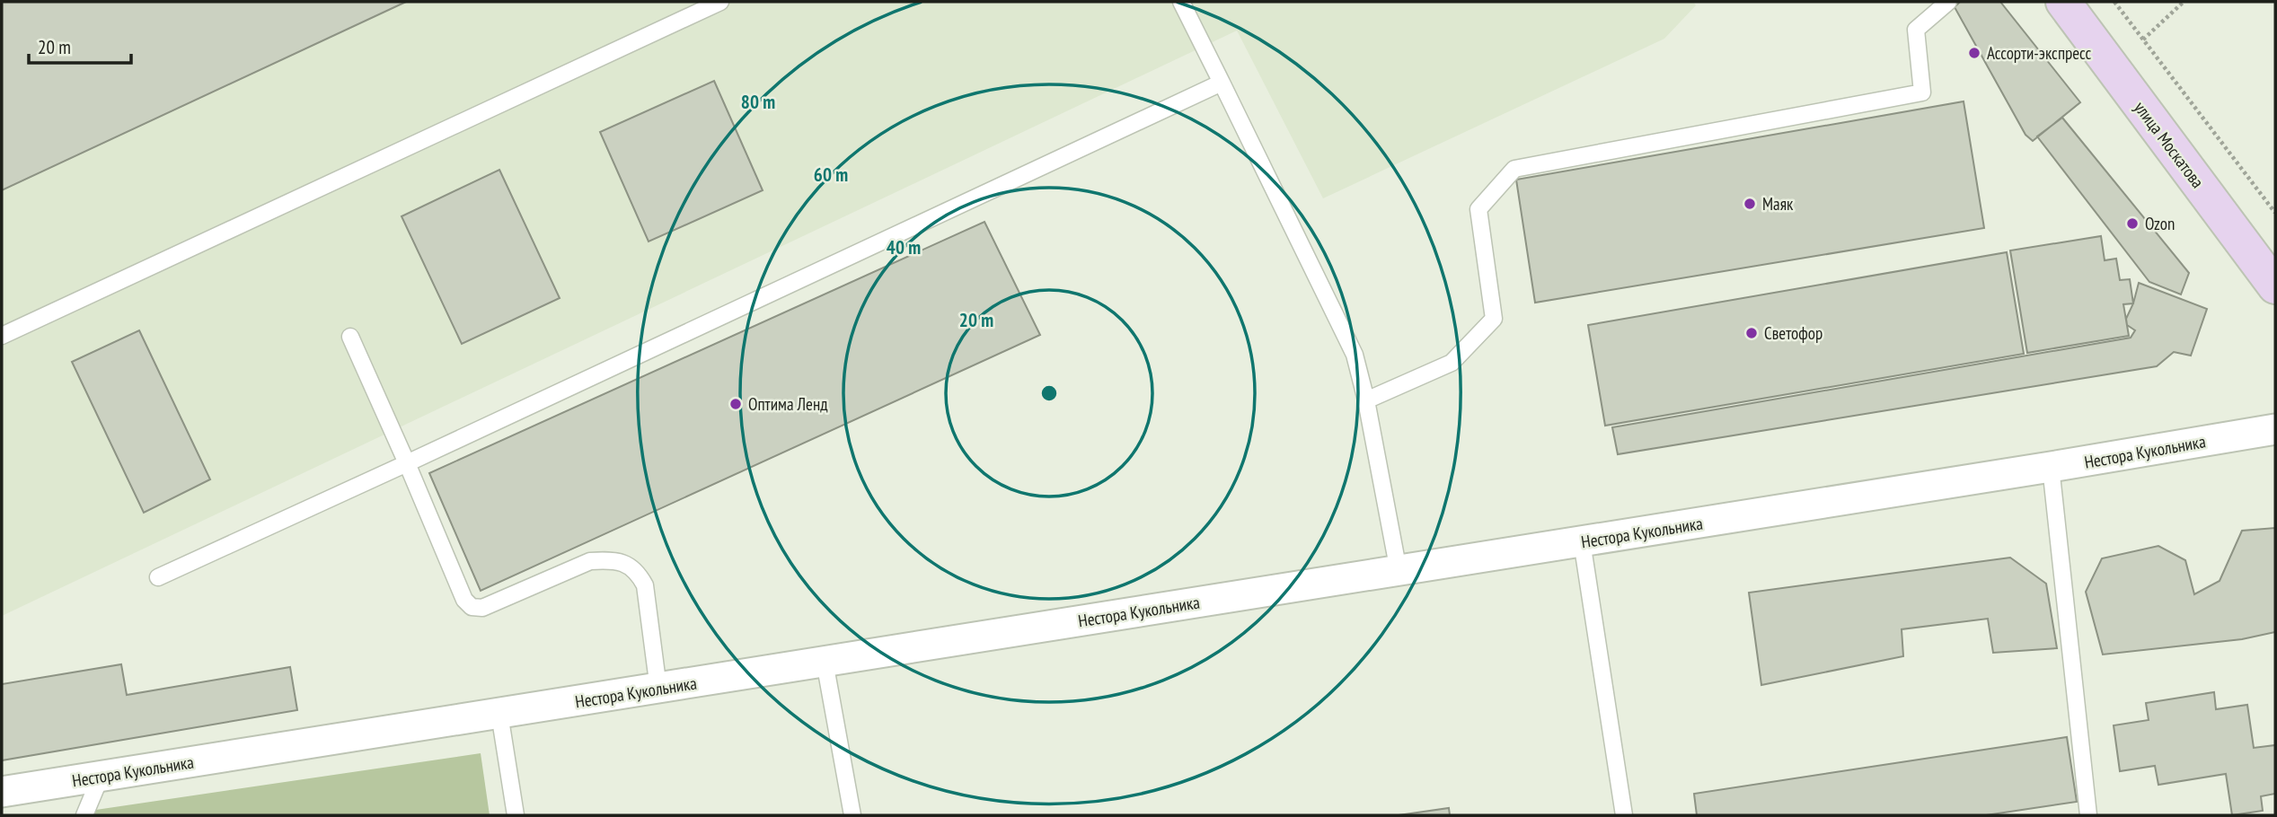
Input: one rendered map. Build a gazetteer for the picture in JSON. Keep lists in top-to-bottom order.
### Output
{
  "streets": {
    "main road": ["улица Москатова"],
    "street": ["Нестора Кукольника"]
  },
  "places": [
    "Ассорти-экспресс",
    "Маяк",
    "Ozon",
    "Светофор",
    "Оптима Ленд"
  ],
  "scale_bar": "20 m",
  "rings": [
    "80 m",
    "60 m",
    "40 m",
    "20 m"
  ]
}
